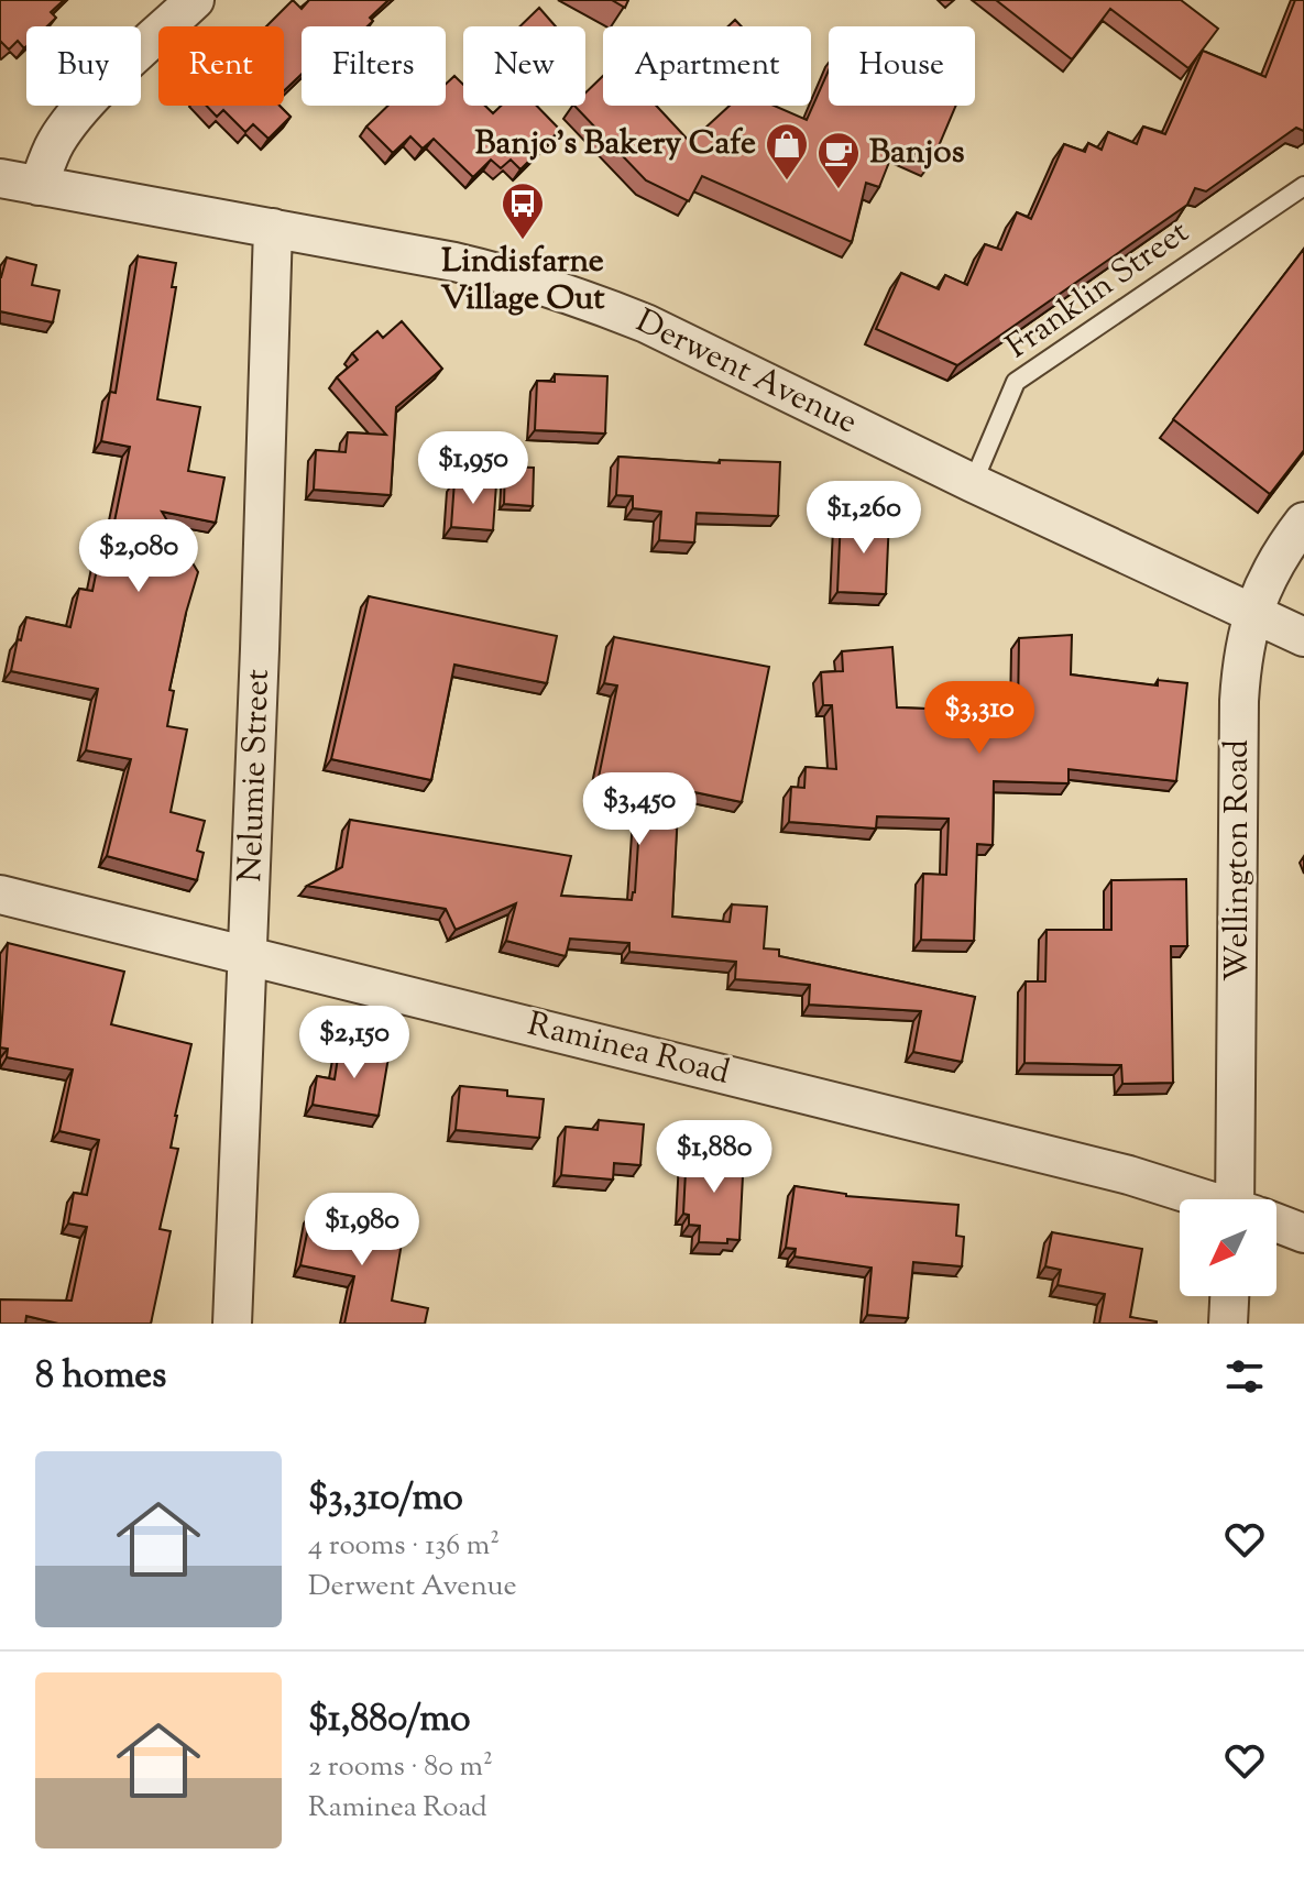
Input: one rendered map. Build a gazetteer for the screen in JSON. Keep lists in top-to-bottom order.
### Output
{
  "streets": {
    "street": [
      "Derwent Avenue",
      "Nelumie Street",
      "Wellington Road",
      "Raminea Road"
    ],
    "lane": ["Franklin Street"]
  },
  "crossings": [
    ["Franklin Street", "Derwent Avenue"],
    ["Derwent Avenue", "Nelumie Street"],
    ["Derwent Avenue", "Wellington Road"],
    ["Nelumie Street", "Raminea Road"]
  ],
  "places": {
    "shop": ["Banjo's Bakery Cafe"],
    "cafe": ["Banjos"],
    "bus stop": ["Lindisfarne Village Out"]
  },
  "north": "bottom left",
  "page": {
    "chip": [
      "Buy",
      "Rent",
      "Filters",
      "New",
      "Apartment",
      "House"
    ],
    "price": [
      "$1,950",
      "$1,260",
      "$2,080",
      "$3,310",
      "$3,450",
      "$2,150",
      "$1,880",
      "$1,980"
    ],
    "heading": "8 homes",
    "list": [
      {
        "name": "$3,310/mo",
        "note": "4 rooms · 136 m² · Derwent Avenue"
      },
      {
        "name": "$1,880/mo",
        "note": "2 rooms · 80 m² · Raminea Road"
      }
    ]
  }
}
